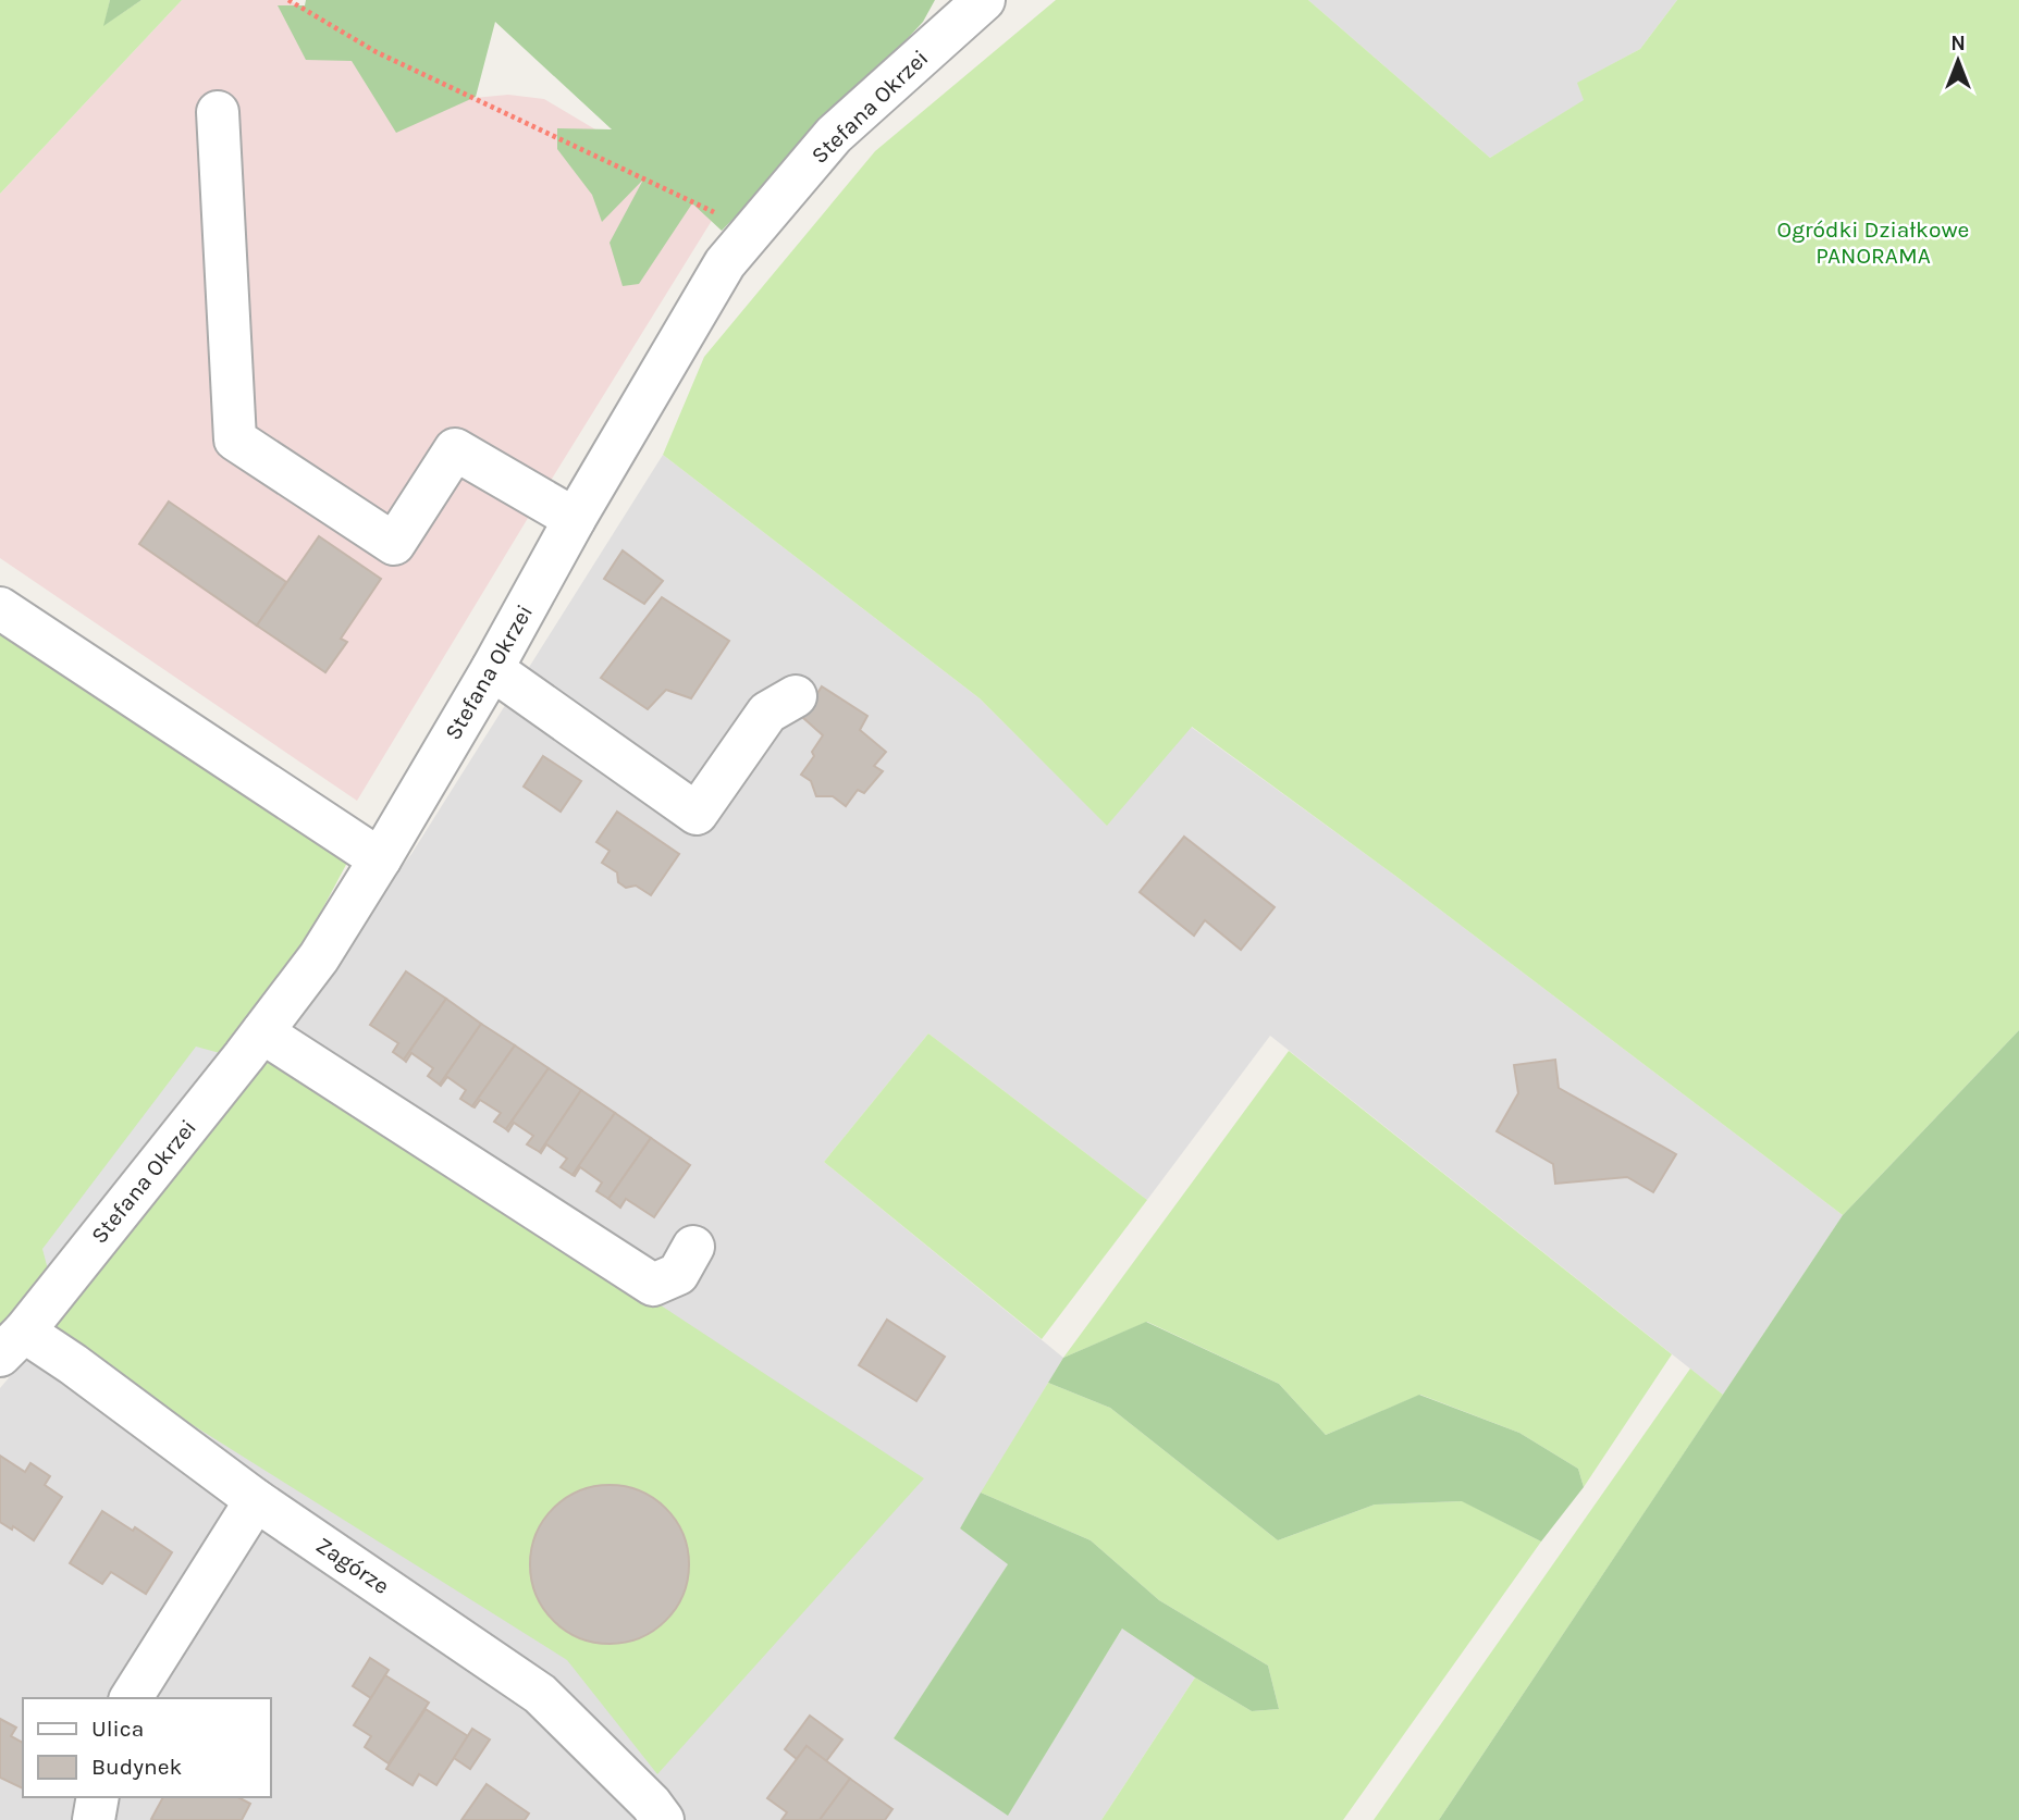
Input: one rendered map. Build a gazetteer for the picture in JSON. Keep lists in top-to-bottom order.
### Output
{
  "streets": {
    "street": ["Stefana Okrzei", "Zagórze"]
  },
  "crossings": [
    ["Stefana Okrzei", "Zagórze"]
  ],
  "parks": ["Ogródki Działkowe PANORAMA"],
  "legend": ["Ulica", "Budynek"],
  "north": "top"
}
